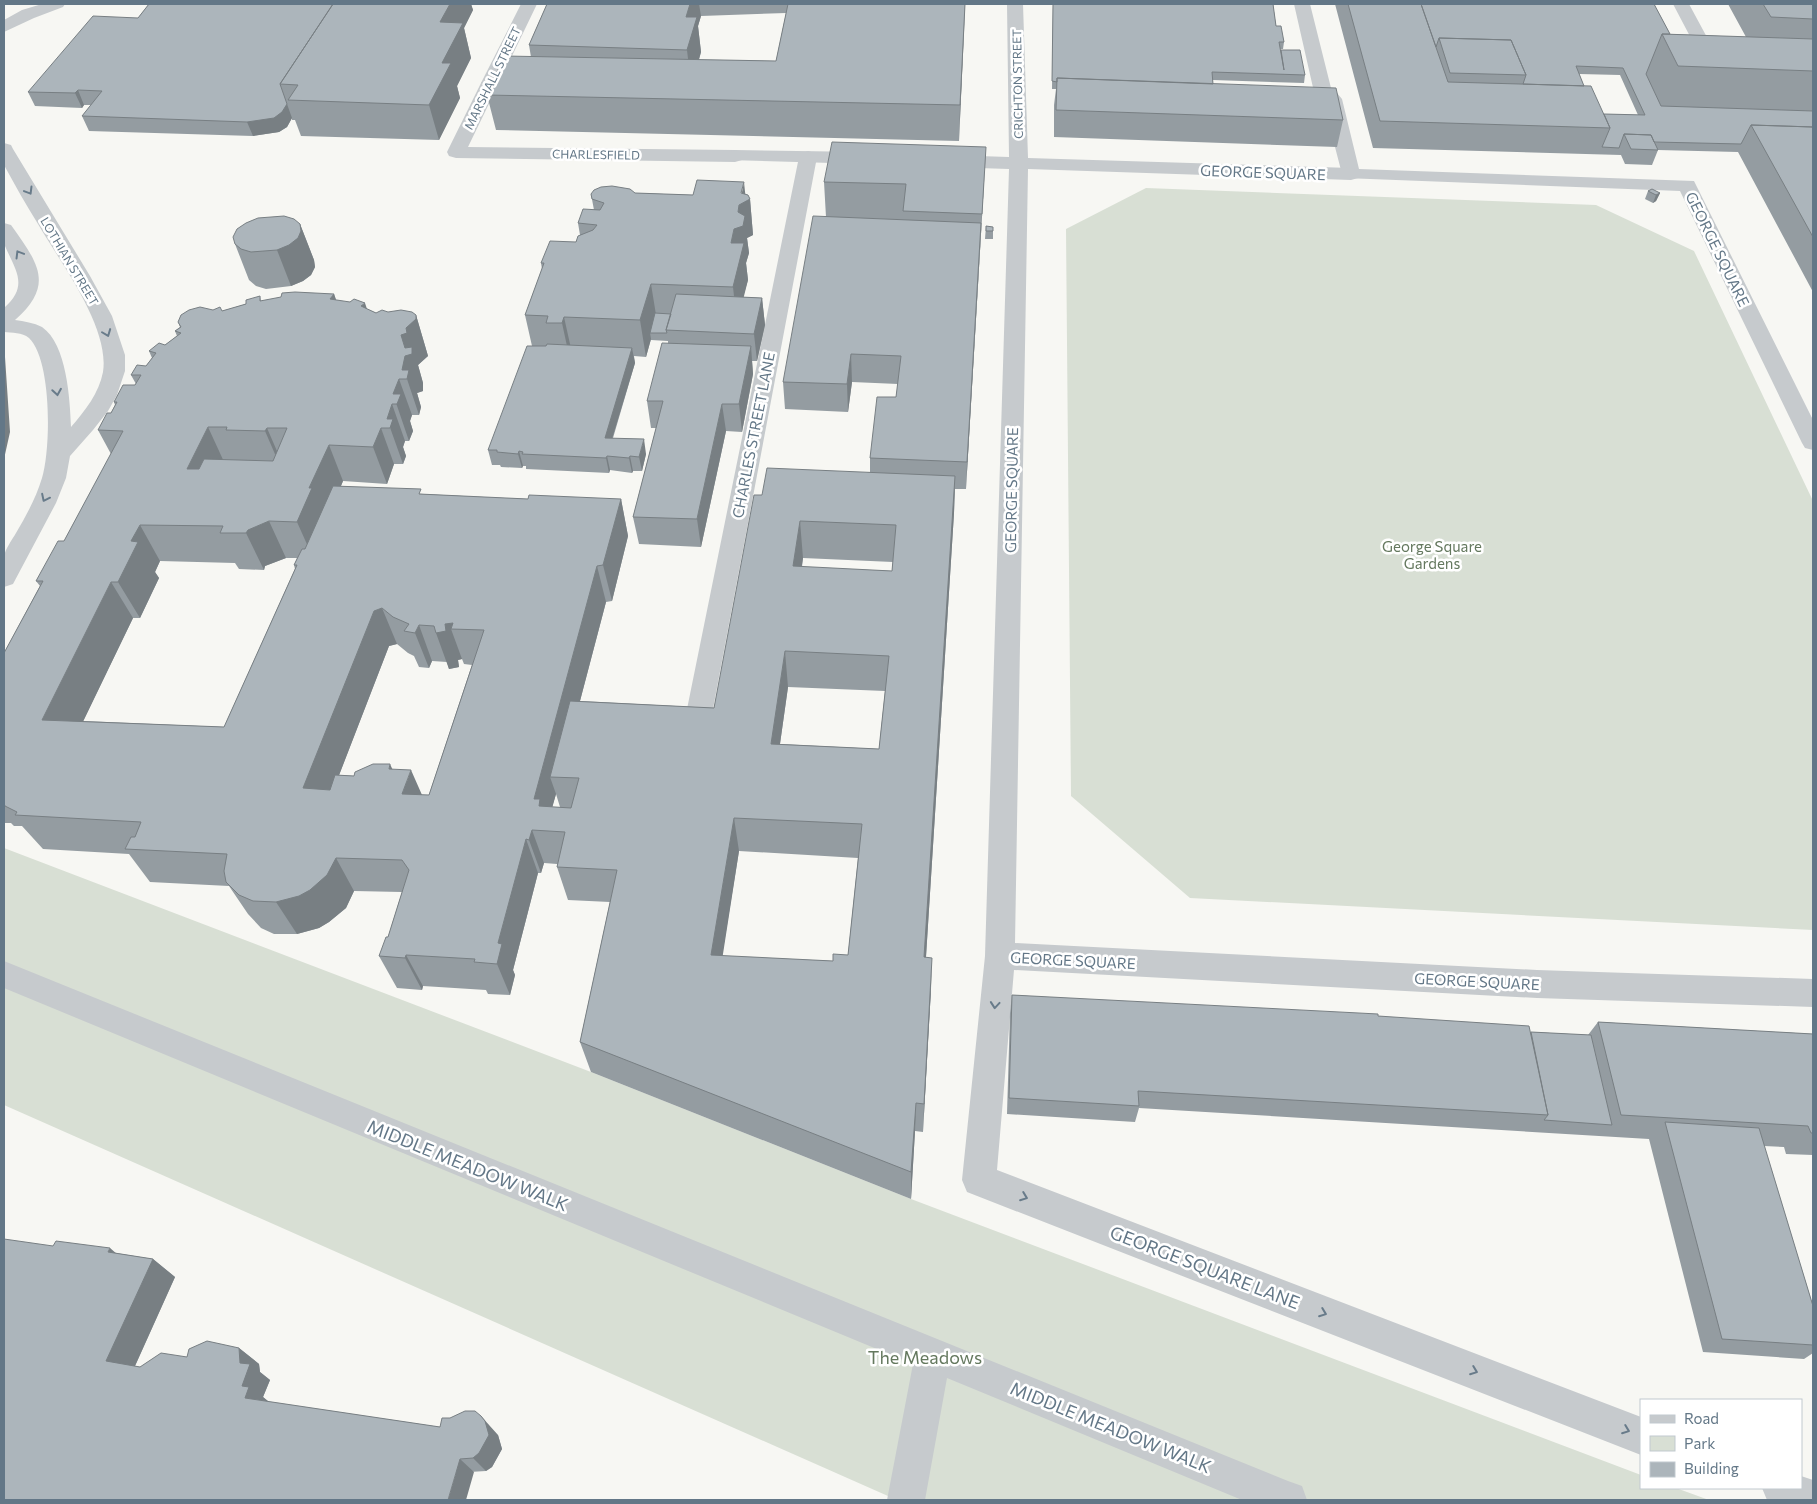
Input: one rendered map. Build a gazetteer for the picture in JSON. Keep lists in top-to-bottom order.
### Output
{
  "streets": {
    "street": [
      "MARSHALL STREET",
      "CRICHTON STREET",
      "CHARLESFIELD",
      "GEORGE SQUARE",
      "LOTHIAN STREET",
      "CHARLES STREET LANE",
      "MIDDLE MEADOW WALK",
      "GEORGE SQUARE LANE"
    ]
  },
  "crossings": [
    ["MARSHALL STREET", "CHARLESFIELD"],
    ["CRICHTON STREET", "GEORGE SQUARE"],
    ["CHARLESFIELD", "CHARLES STREET LANE"],
    ["GEORGE SQUARE", "GEORGE SQUARE LANE"]
  ],
  "one_way": ["LOTHIAN STREET", "GEORGE SQUARE LANE"],
  "parks": ["George Square Gardens", "The Meadows"],
  "legend": ["Road", "Park", "Building"]
}
